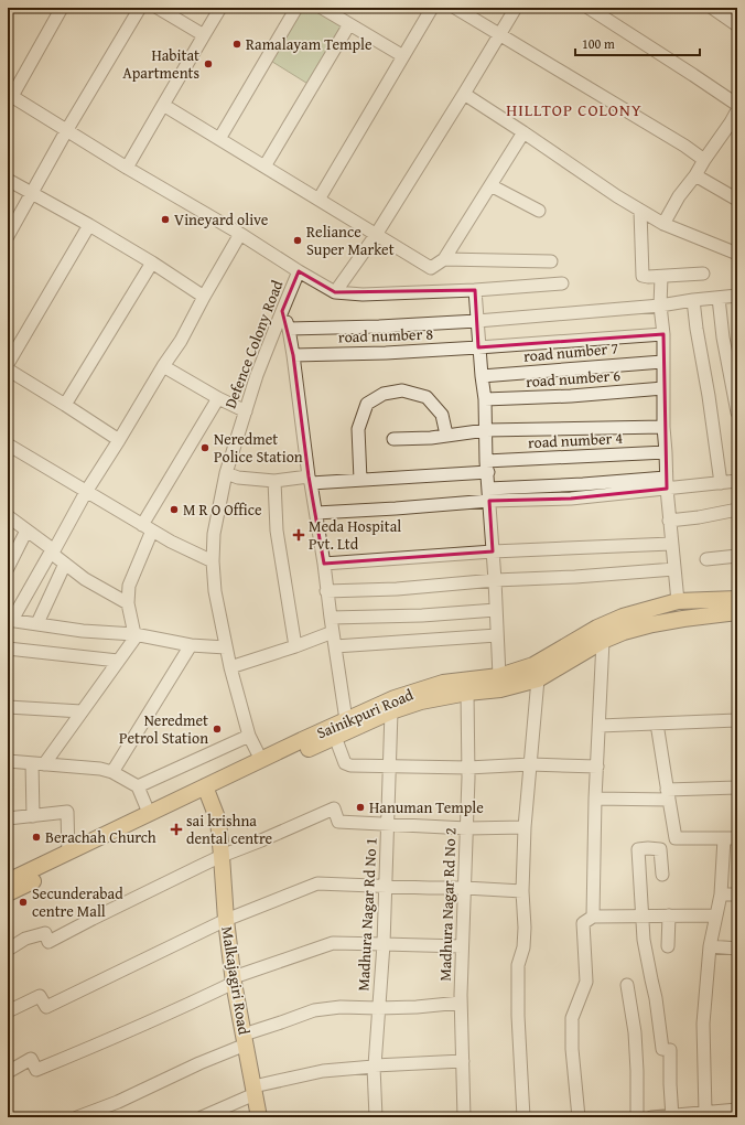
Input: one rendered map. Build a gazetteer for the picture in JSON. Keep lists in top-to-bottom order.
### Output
{
  "streets": {
    "main road": ["Sainikpuri Road", "Malkajagiri Road"],
    "street": [
      "road number 8",
      "Defence Colony Road",
      "road number 7",
      "road number 6",
      "road number 4",
      "Madhura Nagar Rd No 2",
      "Madhura Nagar Rd No 1"
    ]
  },
  "crossings": [
    ["Defence Colony Road", "road number 4"],
    ["Defence Colony Road", "Sainikpuri Road"],
    ["Sainikpuri Road", "Madhura Nagar Rd No 2"],
    ["Sainikpuri Road", "Madhura Nagar Rd No 1"],
    ["Sainikpuri Road", "Malkajagiri Road"]
  ],
  "districts": ["HILLTOP COLONY"],
  "places": {
    "other": [
      "Ramalayam Temple",
      "Habitat Apartments",
      "Vineyard olive",
      "Reliance Super Market",
      "Neredmet Police Station",
      "M R O Office",
      "Neredmet Petrol Station",
      "Hanuman Temple",
      "Berachah Church",
      "Secunderabad centre Mall"
    ],
    "health": ["Meda Hospital Pvt. Ltd", "sai krishna dental centre"]
  },
  "scale_bar": "100 m"
}
